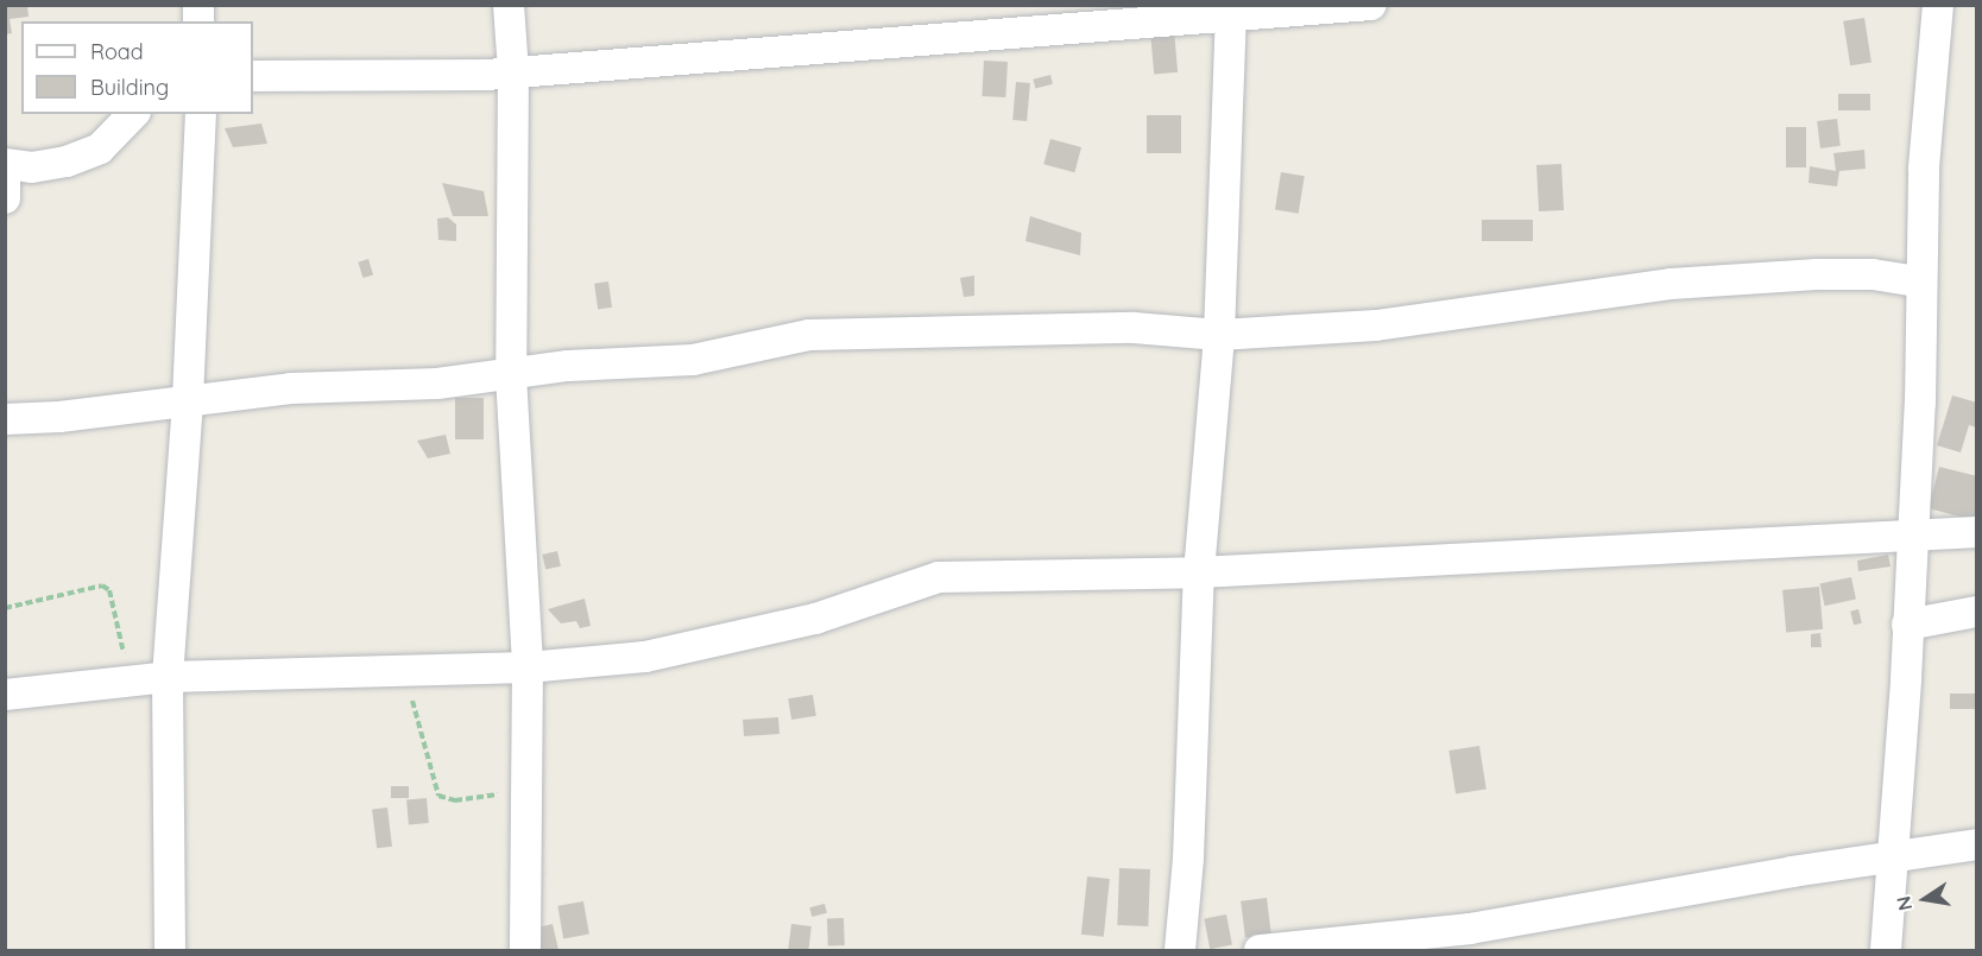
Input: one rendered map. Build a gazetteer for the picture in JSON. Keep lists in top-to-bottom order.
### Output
{
  "legend": ["Road", "Building"],
  "north": "left"
}
